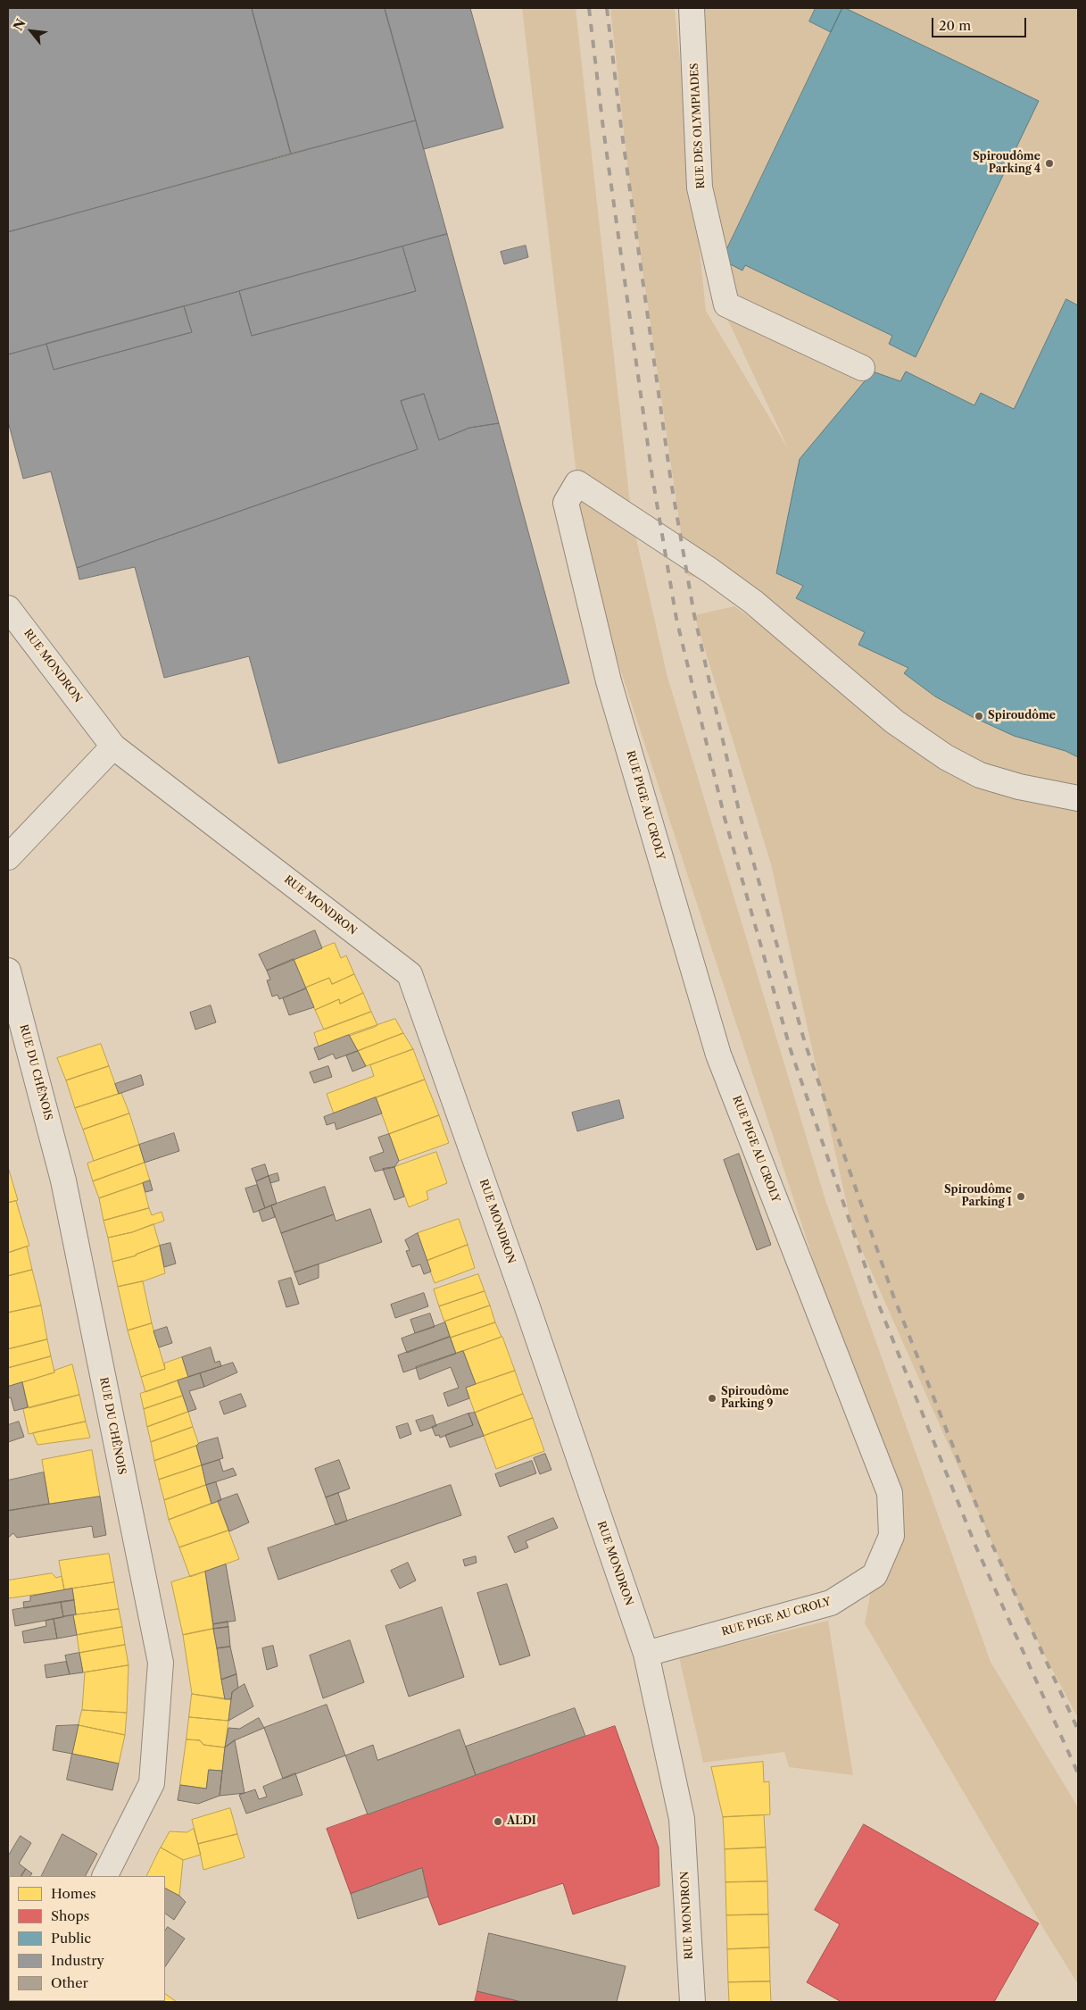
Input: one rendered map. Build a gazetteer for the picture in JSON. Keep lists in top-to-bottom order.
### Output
{
  "streets": {
    "street": [
      "RUE DES OLYMPIADES",
      "RUE MONDRON",
      "RUE PIGE AU CROLY",
      "RUE DU CHÊNOIS"
    ]
  },
  "crossings": [
    ["RUE MONDRON", "RUE PIGE AU CROLY"]
  ],
  "places": [
    "Spiroudôme Parking 4",
    "Spiroudôme",
    "Spiroudôme Parking 1",
    "Spiroudôme Parking 9",
    "ALDI"
  ],
  "legend": [
    "Homes",
    "Shops",
    "Public",
    "Industry",
    "Other"
  ],
  "scale_bar": "20 m",
  "north": "top left"
}
